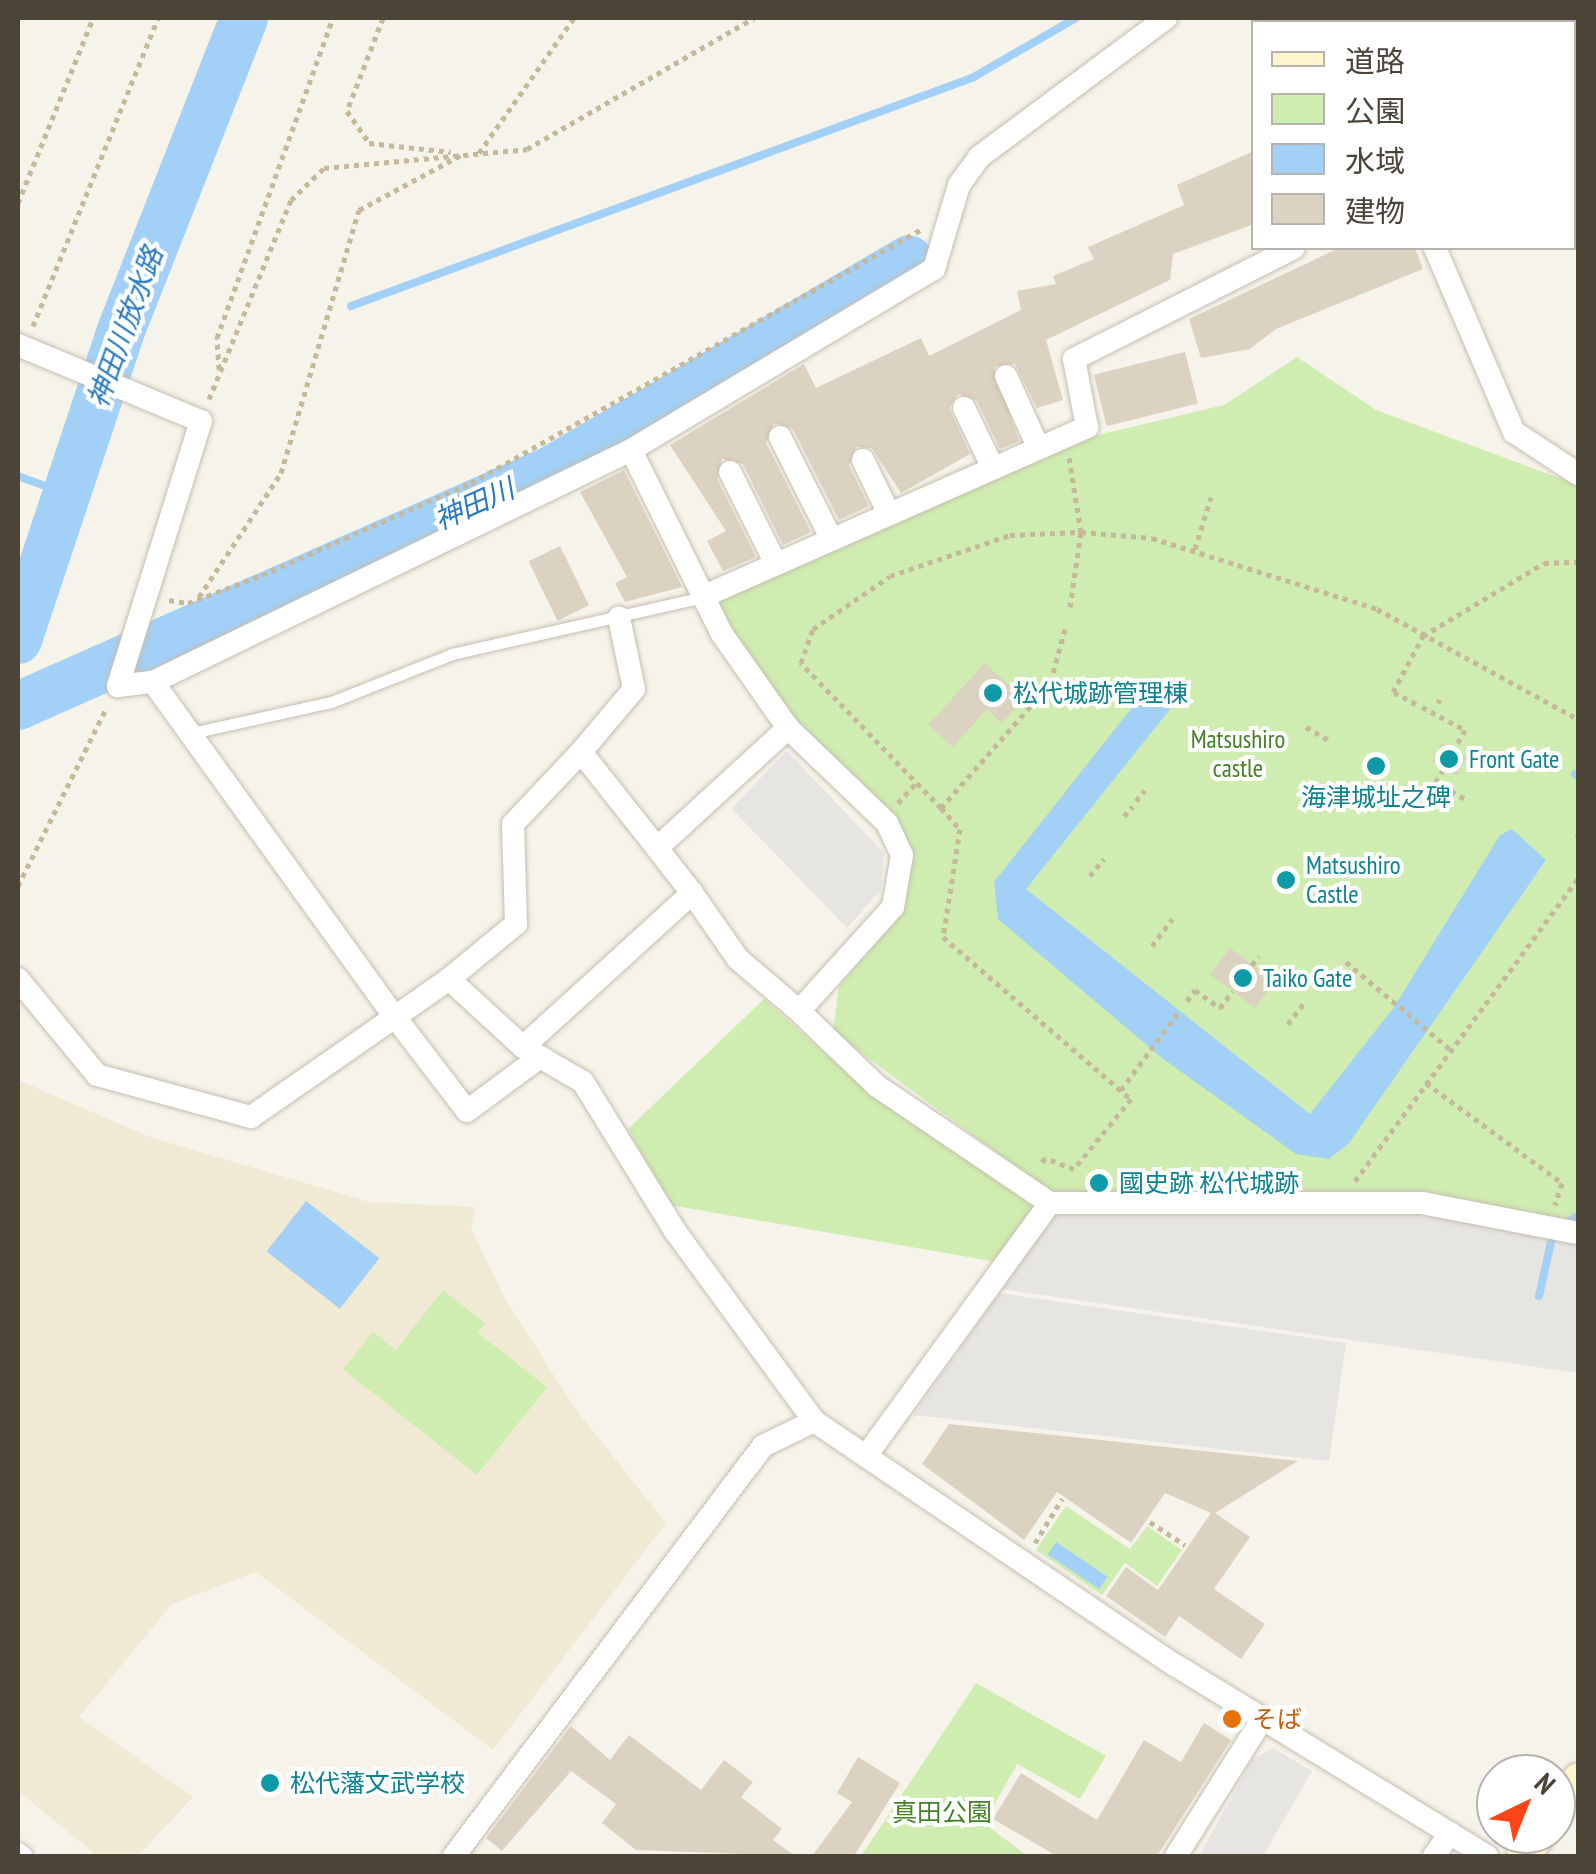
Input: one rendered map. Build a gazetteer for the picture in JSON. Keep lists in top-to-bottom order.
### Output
{
  "water": ["神田川放水路", "神田川"],
  "parks": ["Matsushiro castle", "真田公園"],
  "places": [
    "松代城跡管理棟",
    "Front Gate",
    "海津城址之碑",
    "Matsushiro Castle",
    "Taiko Gate",
    "國史跡 松代城跡",
    "そば",
    "松代藩文武学校"
  ],
  "legend": [
    "道路",
    "公園",
    "水域",
    "建物"
  ],
  "north": "top right"
}
